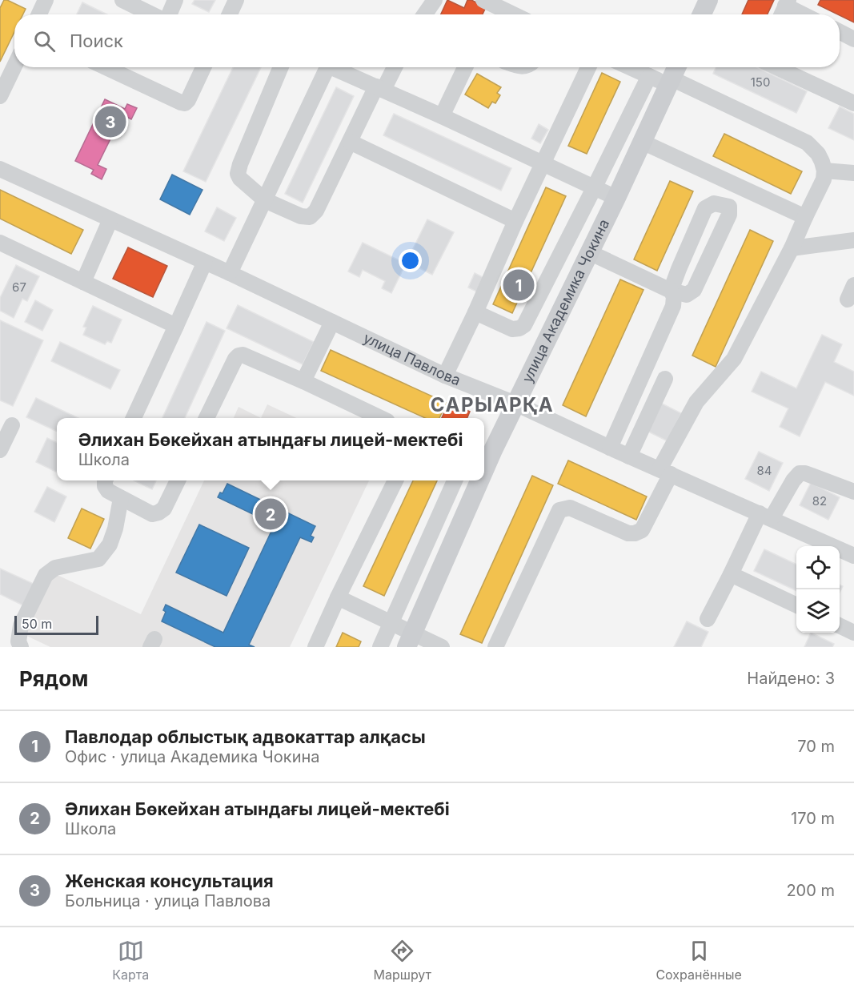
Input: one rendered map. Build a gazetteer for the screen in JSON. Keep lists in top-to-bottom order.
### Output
{
  "streets": {
    "main road": ["улица Академика Чокина"],
    "street": ["улица Павлова"]
  },
  "crossings": [
    ["улица Академика Чокина", "улица Павлова"]
  ],
  "districts": ["САРЫАРҚА"],
  "house_numbers": [
    "150",
    "67",
    "84",
    "82"
  ],
  "scale_bar": "50 m",
  "page": {
    "search": "Поиск",
    "pins": ["3", "1", "2"],
    "popup": ["Әлихан Бөкейхан атындағы лицей-мектебі", "Школа"],
    "scale": "50 m",
    "heading": ["Рядом", "Найдено: 3"],
    "list": [
      {
        "mark": "1",
        "name": "Павлодар облыстық адвокаттар алқасы",
        "note": "Офис · улица Академика Чокина",
        "value": "70 m"
      },
      {
        "mark": "2",
        "name": "Әлихан Бөкейхан атындағы лицей-мектебі",
        "note": "Школа",
        "value": "170 m"
      },
      {
        "mark": "3",
        "name": "Женская консультация",
        "note": "Больница · улица Павлова",
        "value": "200 m"
      }
    ],
    "nav": ["Карта", "Маршрут", "Сохранённые"]
  }
}
